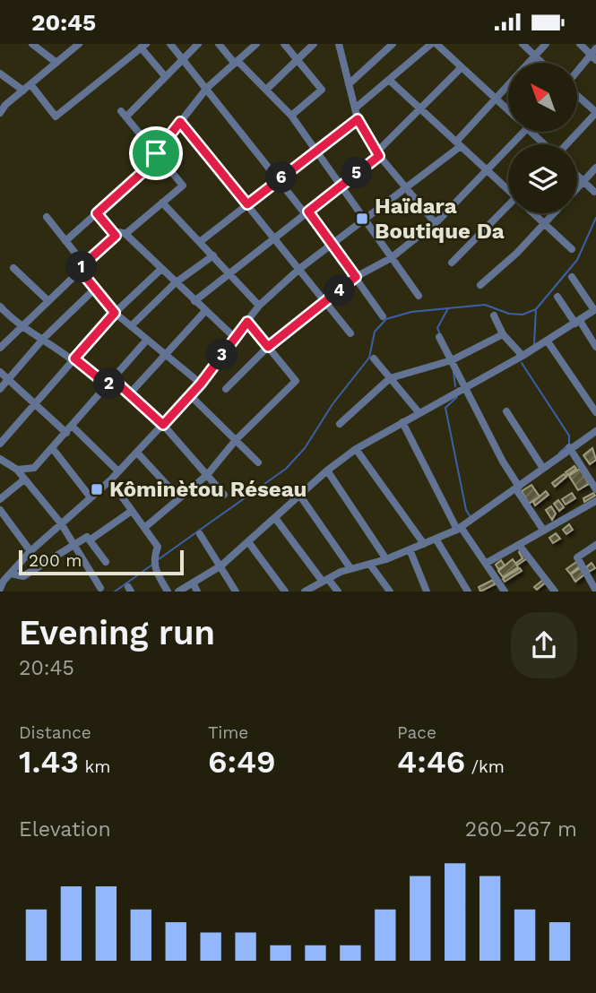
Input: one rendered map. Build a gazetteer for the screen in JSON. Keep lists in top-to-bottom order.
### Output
{
  "places": {
    "transit": ["Haïdara Boutique Da", "Kôminètou Réseau"]
  },
  "scale_bar": "200 m",
  "north": "top left",
  "page": {
    "status": "20:45",
    "pins": [
      "5",
      "6",
      "1",
      "4",
      "3",
      "2"
    ],
    "scale": "200 m",
    "heading": ["Evening run", "20:45"],
    "stats": [
      ["Distance", "1.43 km"],
      ["Time", "6:49"],
      ["Pace", "4:46 /km"]
    ],
    "chart": ["Elevation", "260–267 m"]
  }
}
